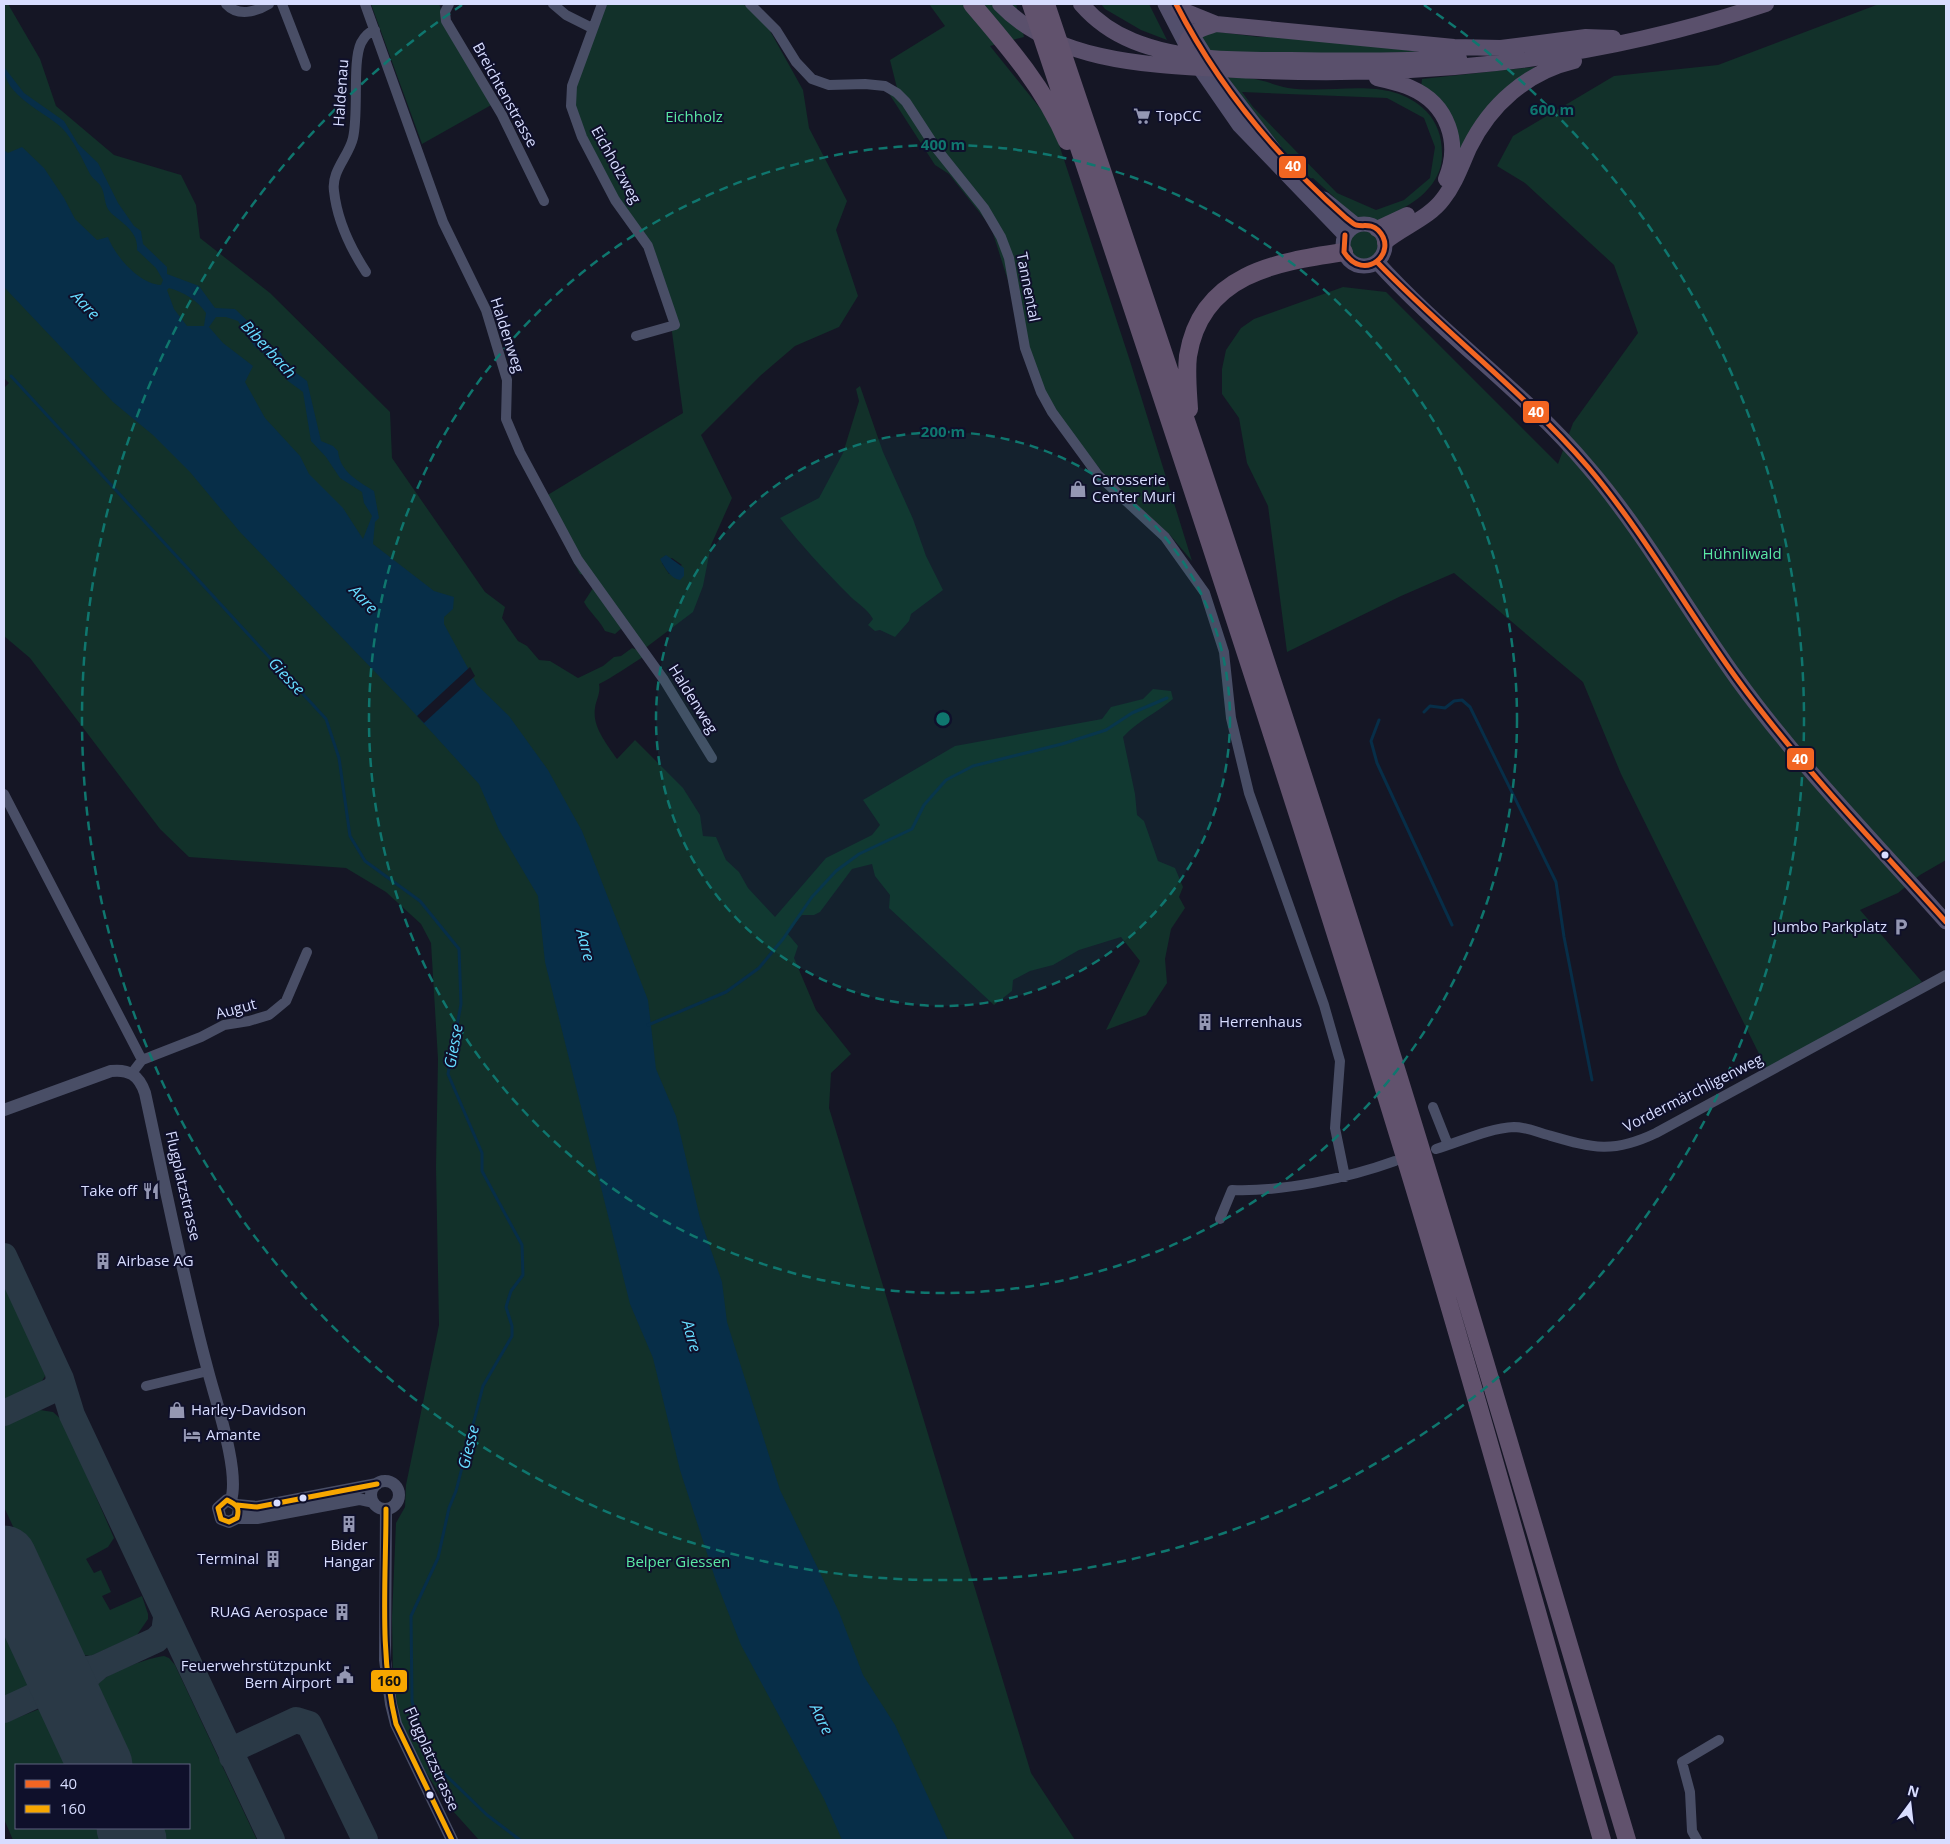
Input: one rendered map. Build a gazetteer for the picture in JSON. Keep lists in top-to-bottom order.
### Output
{
  "streets": {
    "street": [
      "Haldenau",
      "Breichtenstrasse",
      "Eichholzweg",
      "Tannental",
      "Haldenweg",
      "Augut",
      "Vordermärchligenweg",
      "Flugplatzstrasse"
    ]
  },
  "crossings": [
    ["Haldenau", "Haldenweg"]
  ],
  "water": ["Aare", "Biberbach", "Giesse"],
  "parks": ["Eichholz", "Hühnliwald", "Belper Giessen"],
  "places": {
    "supermarket": ["TopCC"],
    "shop": ["Carosserie Center Muri", "Harley-Davidson"],
    "parking": ["Jumbo Parkplatz"],
    "building": [
      "Herrenhaus",
      "Airbase AG",
      "Bider Hangar",
      "Terminal",
      "RUAG Aerospace"
    ],
    "restaurant": ["Take off"],
    "hotel": ["Amante"],
    "public building": ["Feuerwehrstützpunkt Bern Airport"]
  },
  "lines": ["transit line 40", "transit line 160"],
  "legend": ["40", "160"],
  "north": "top",
  "rings": ["600 m", "400 m", "200 m"]
}
